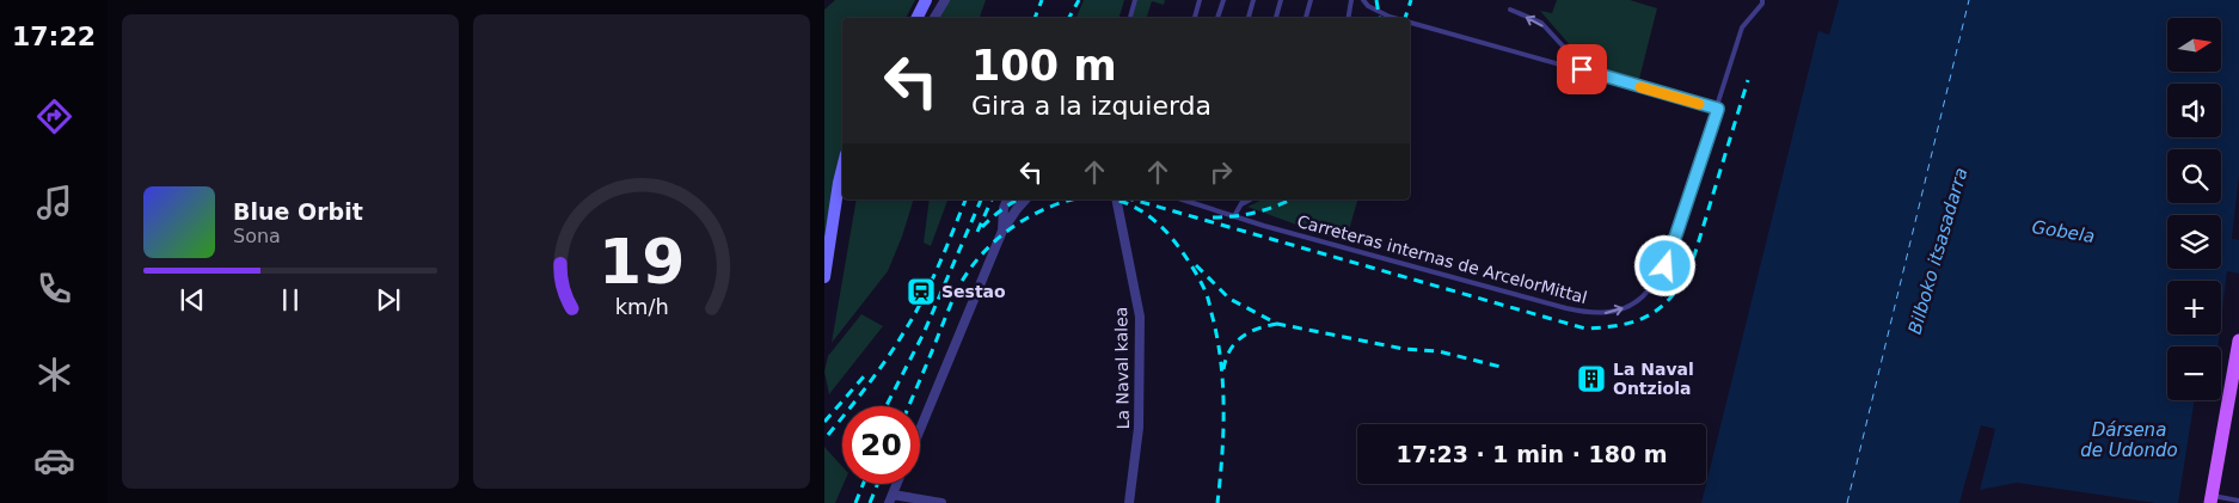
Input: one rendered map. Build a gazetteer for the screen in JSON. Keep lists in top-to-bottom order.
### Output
{
  "streets": {
    "street": ["La Naval kalea"],
    "lane": ["Carreteras internas de ArcelorMittal"]
  },
  "water": ["Gobela", "Bilboko itsasadarra", "Dársena de Udondo"],
  "places": {
    "station": ["Sestao"],
    "building": ["La Naval Ontziola"]
  },
  "north": "right",
  "page": {
    "tabs": "17:22",
    "map_buttons": ["+", "−"],
    "turn": ["100 m", "Gira a la izquierda"],
    "song": ["Blue Orbit", "Sona"],
    "limit": "20",
    "trip": "17:23 · 1 min · 180 m",
    "gauge": ["19", "km/h"]
  }
}
